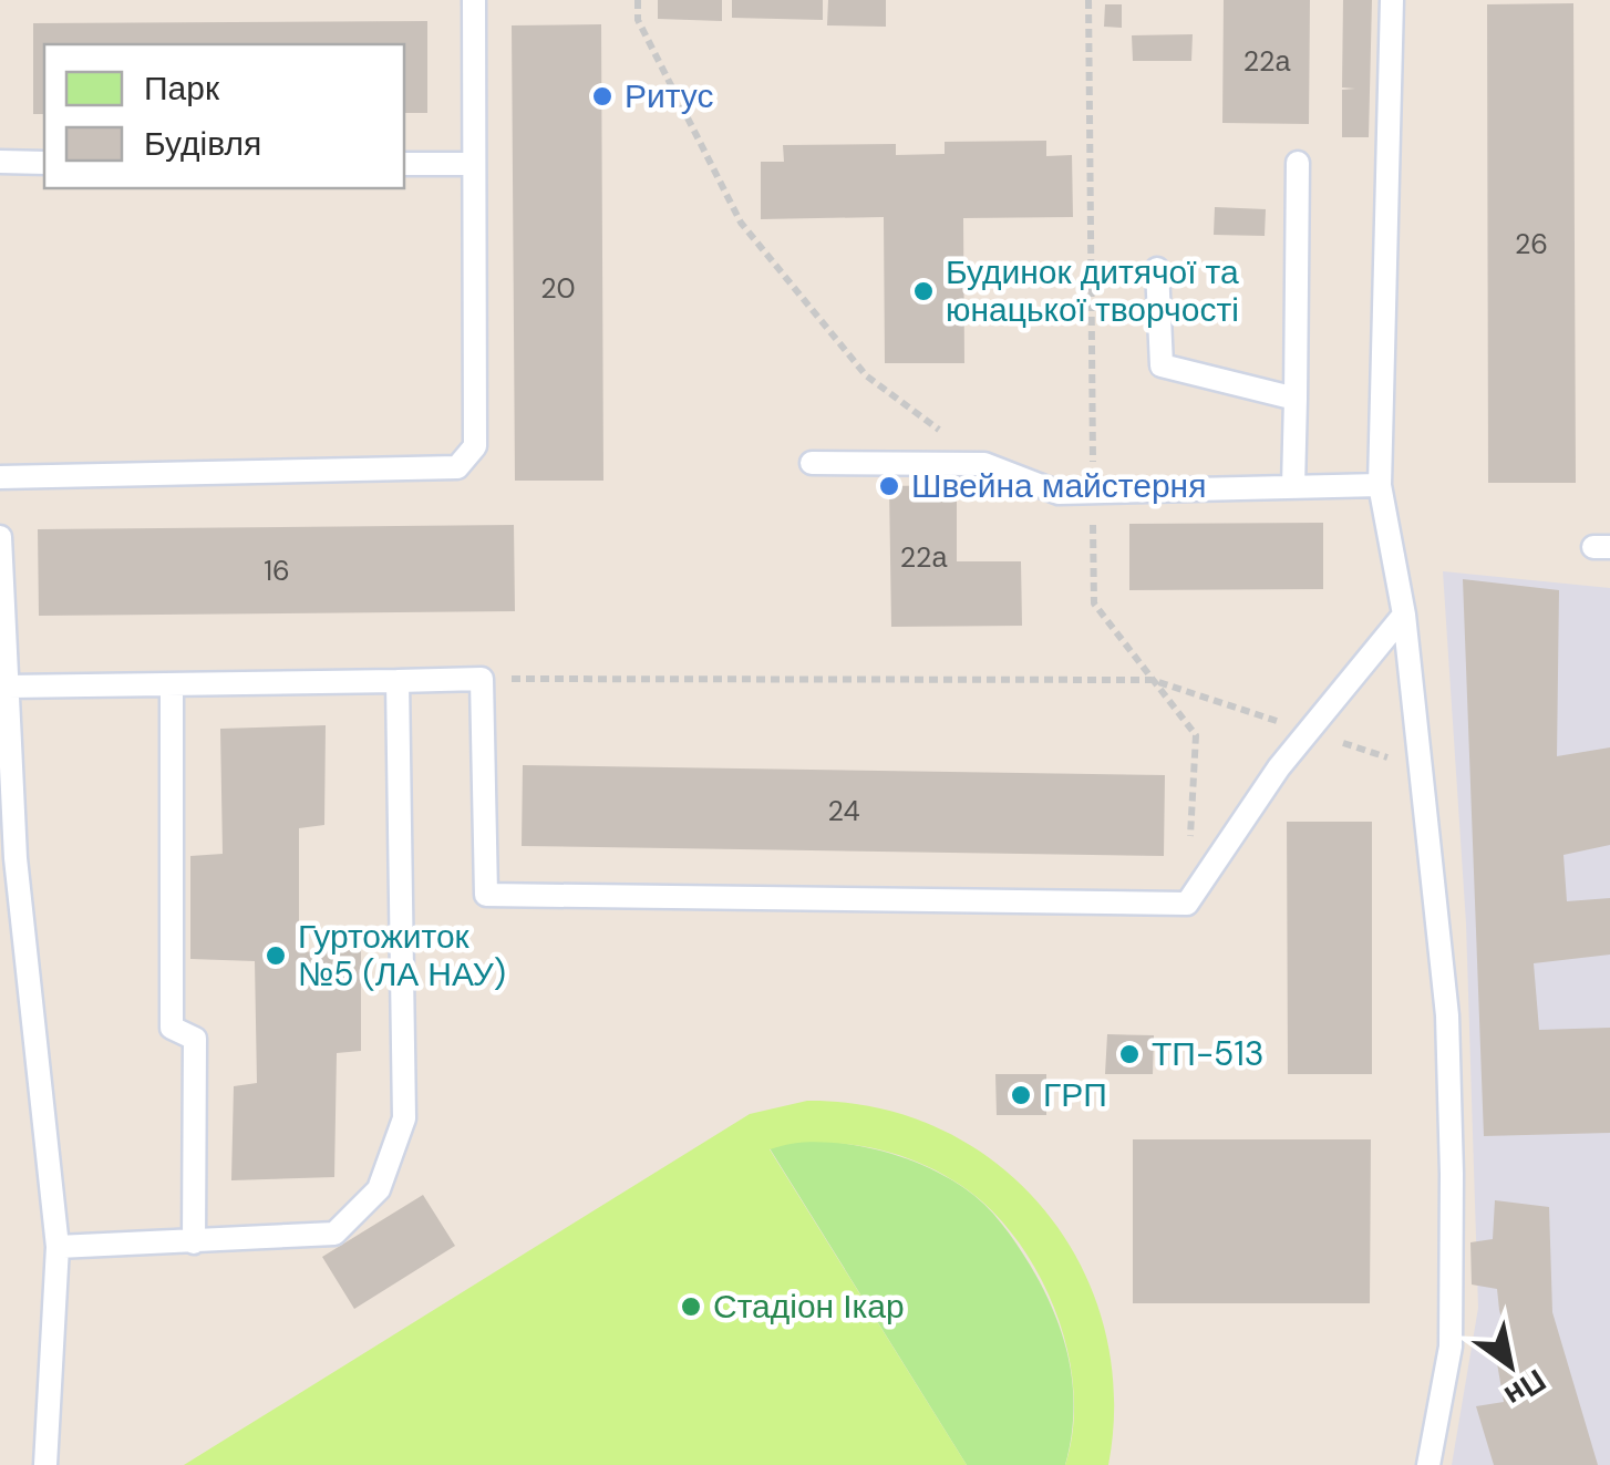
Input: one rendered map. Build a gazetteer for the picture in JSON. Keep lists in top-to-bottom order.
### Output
{
  "places": [
    "Ритус",
    "Будинок дитячої та юнацької творчості",
    "Швейна майстерня",
    "Гуртожиток №5 (ЛА НАУ)",
    "ТП-513",
    "ГРП",
    "Стадіон Ікар"
  ],
  "house_numbers": [
    "22а",
    "26",
    "20",
    "22а",
    "16",
    "24"
  ],
  "legend": ["Парк", "Будівля"],
  "north": "bottom right"
}
